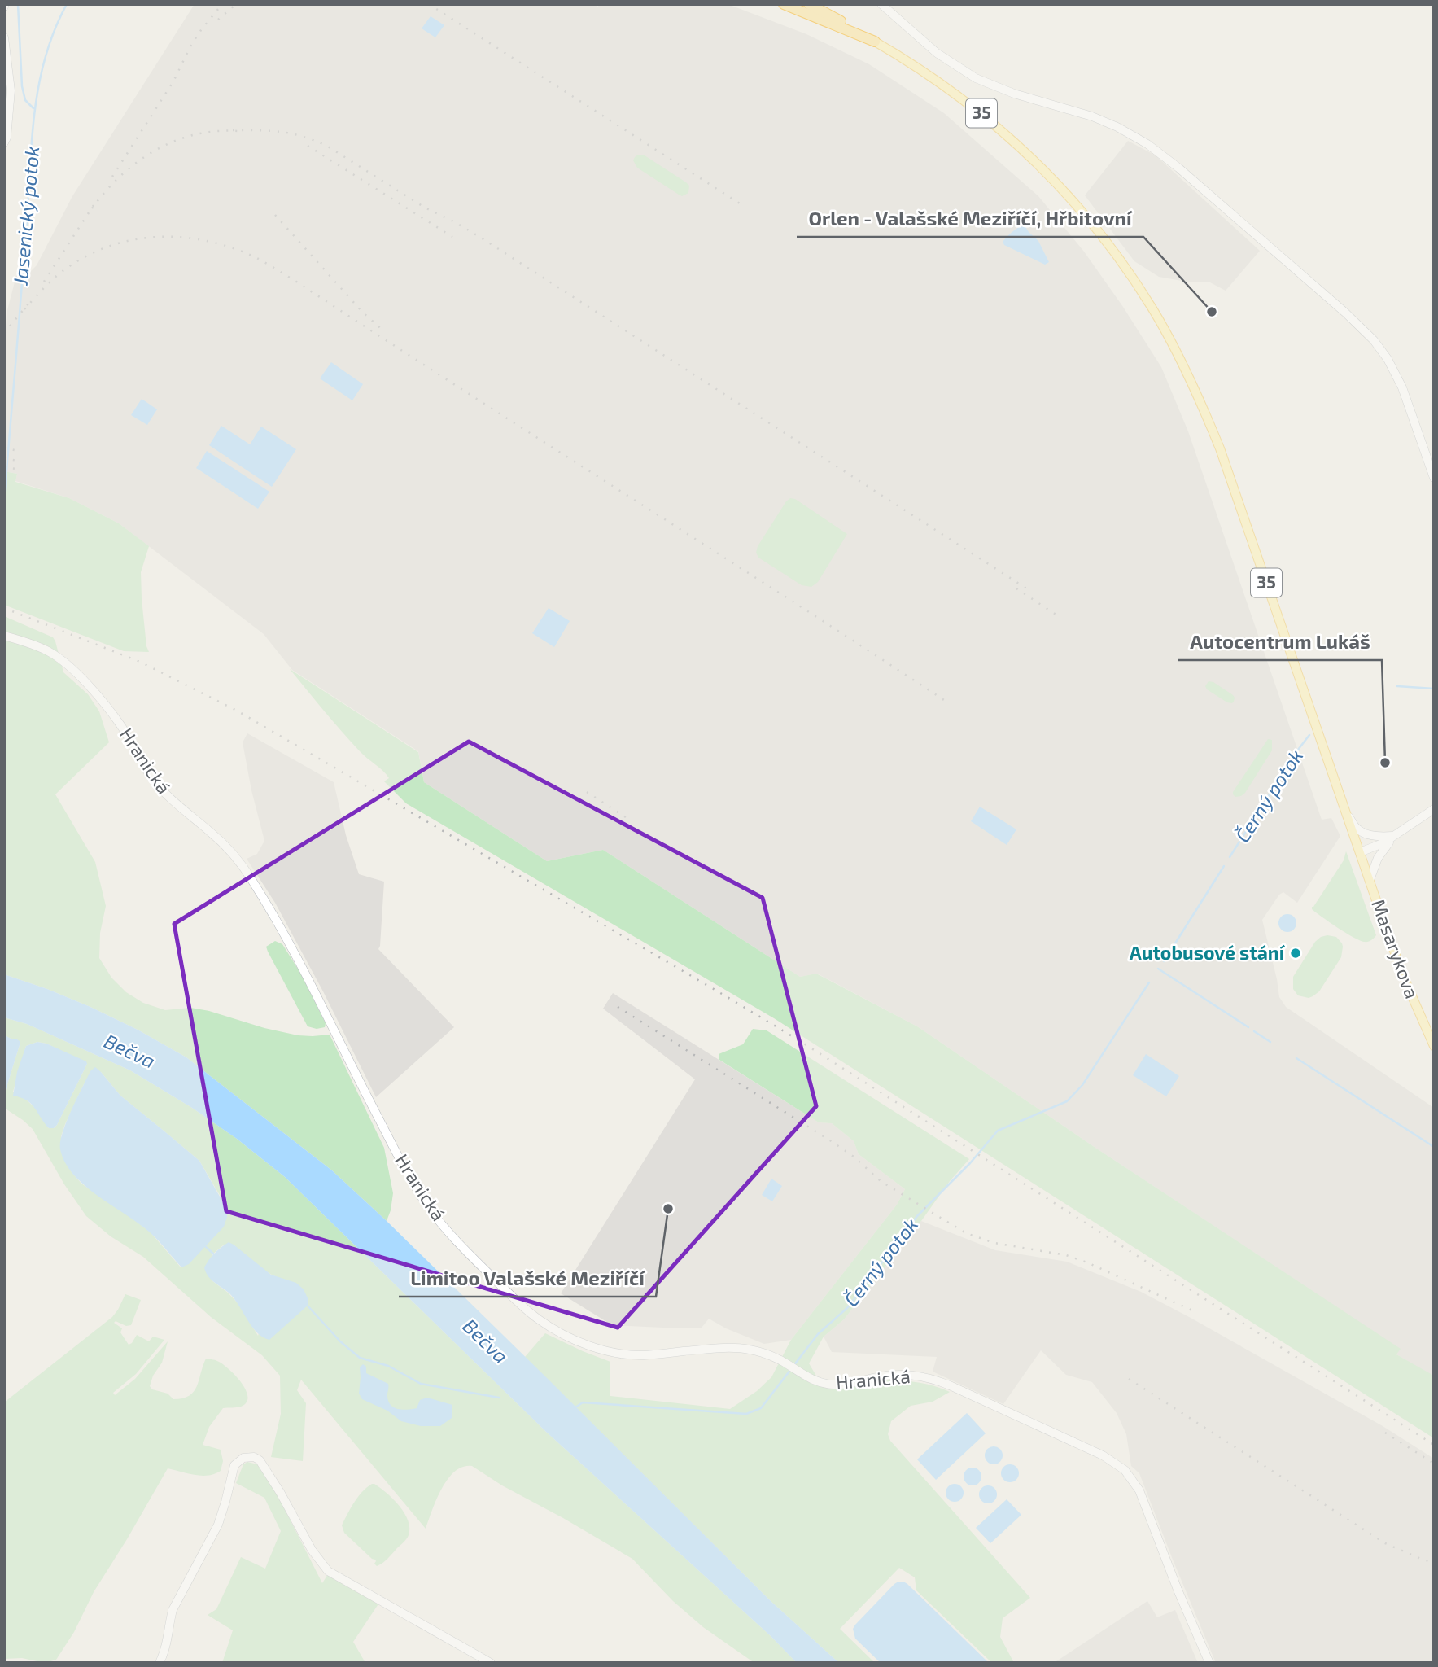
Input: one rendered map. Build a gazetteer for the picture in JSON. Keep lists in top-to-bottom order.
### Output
{
  "streets": {
    "highway": ["35"],
    "main road": ["Masarykova"],
    "street": ["Hranická"]
  },
  "crossings": [
    ["35", "Masarykova"]
  ],
  "water": ["Jasenický potok", "Černý potok", "Bečva"],
  "places": [
    "Orlen - Valašské Meziříčí, Hřbitovní",
    "Autocentrum Lukáš",
    "Autobusové stání",
    "Limitoo Valašské Meziříčí"
  ]
}
